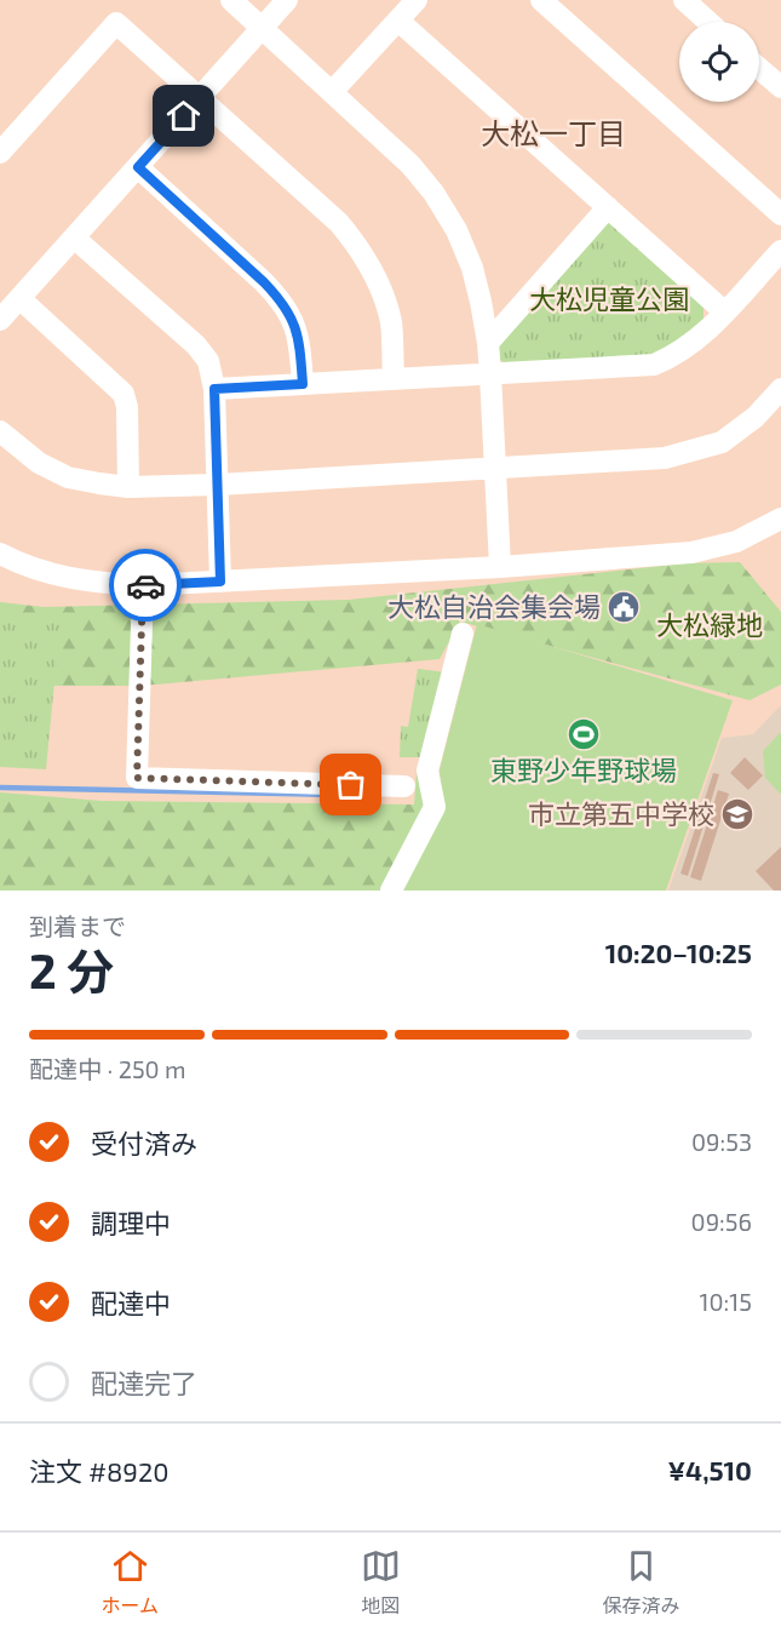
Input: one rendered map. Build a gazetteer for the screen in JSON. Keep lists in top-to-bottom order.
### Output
{
  "districts": ["大松一丁目"],
  "parks": ["大松児童公園", "大松緑地"],
  "places": {
    "public building": ["大松自治会集会場"],
    "sports": ["東野少年野球場"],
    "school or university": ["市立第五中学校"]
  },
  "page": {
    "heading": ["2 分", "到着まで", "10:20–10:25"],
    "panel": ["注文 #8920", "¥4,510"],
    "bar": "配達中 · 250 m",
    "list": [
      ["受付済み", "09:53"],
      ["調理中", "09:56"],
      ["配達中", "10:15"],
      "配達完了"
    ],
    "tabs": ["ホーム", "地図", "保存済み"]
  }
}
